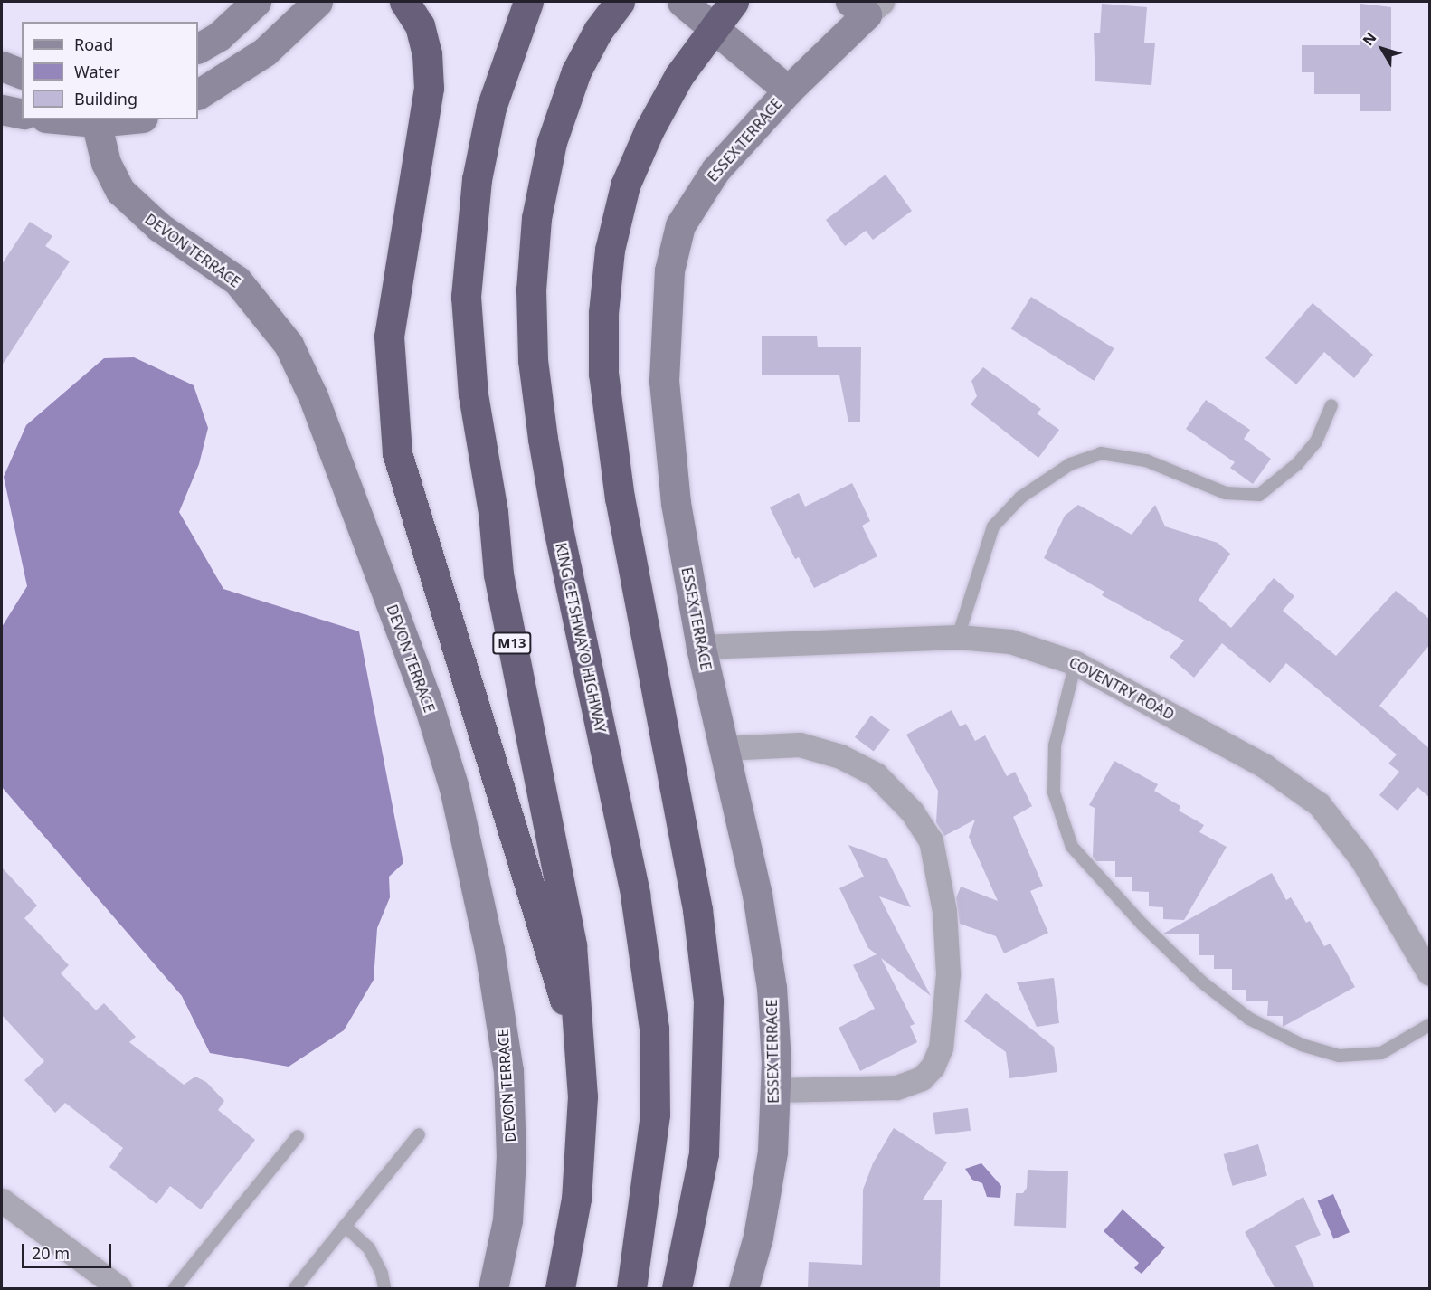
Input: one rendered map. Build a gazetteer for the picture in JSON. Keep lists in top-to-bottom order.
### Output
{
  "streets": {
    "highway": ["KING CETSHWAYO HIGHWAY", "M13"],
    "street": ["ESSEX TERRACE", "DEVON TERRACE", "COVENTRY ROAD"]
  },
  "crossings": [
    ["ESSEX TERRACE", "COVENTRY ROAD"]
  ],
  "legend": ["Road", "Water", "Building"],
  "scale_bar": "20 m",
  "north": "top left"
}
